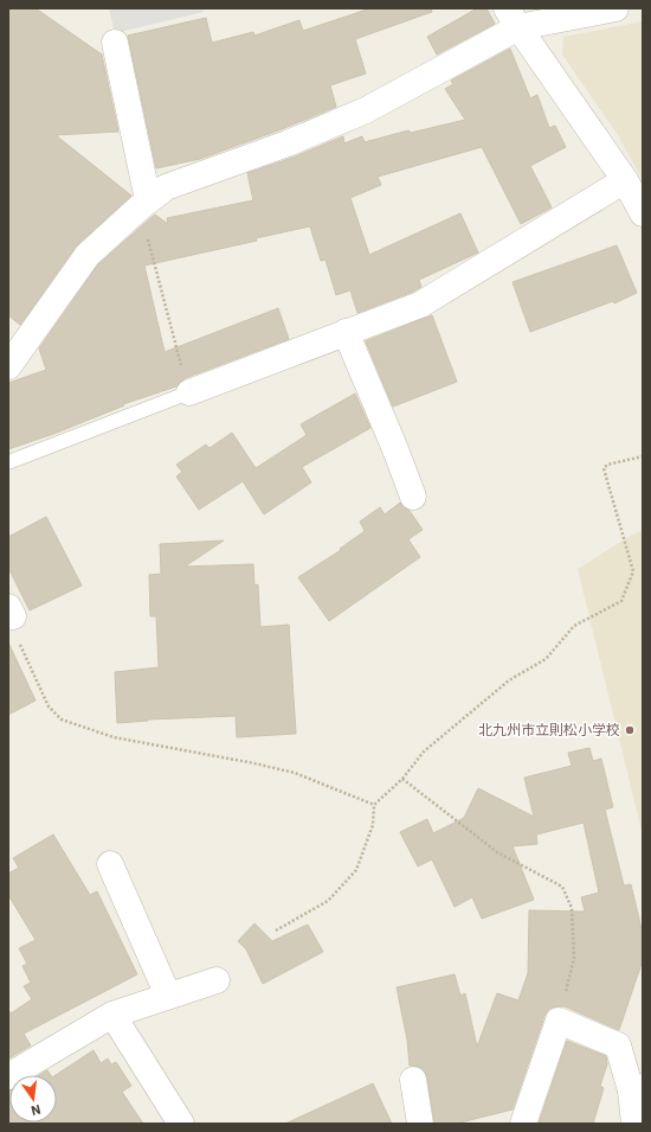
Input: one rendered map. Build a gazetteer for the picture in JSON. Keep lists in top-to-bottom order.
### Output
{
  "places": ["北九州市立則松小学校"],
  "north": "bottom"
}
